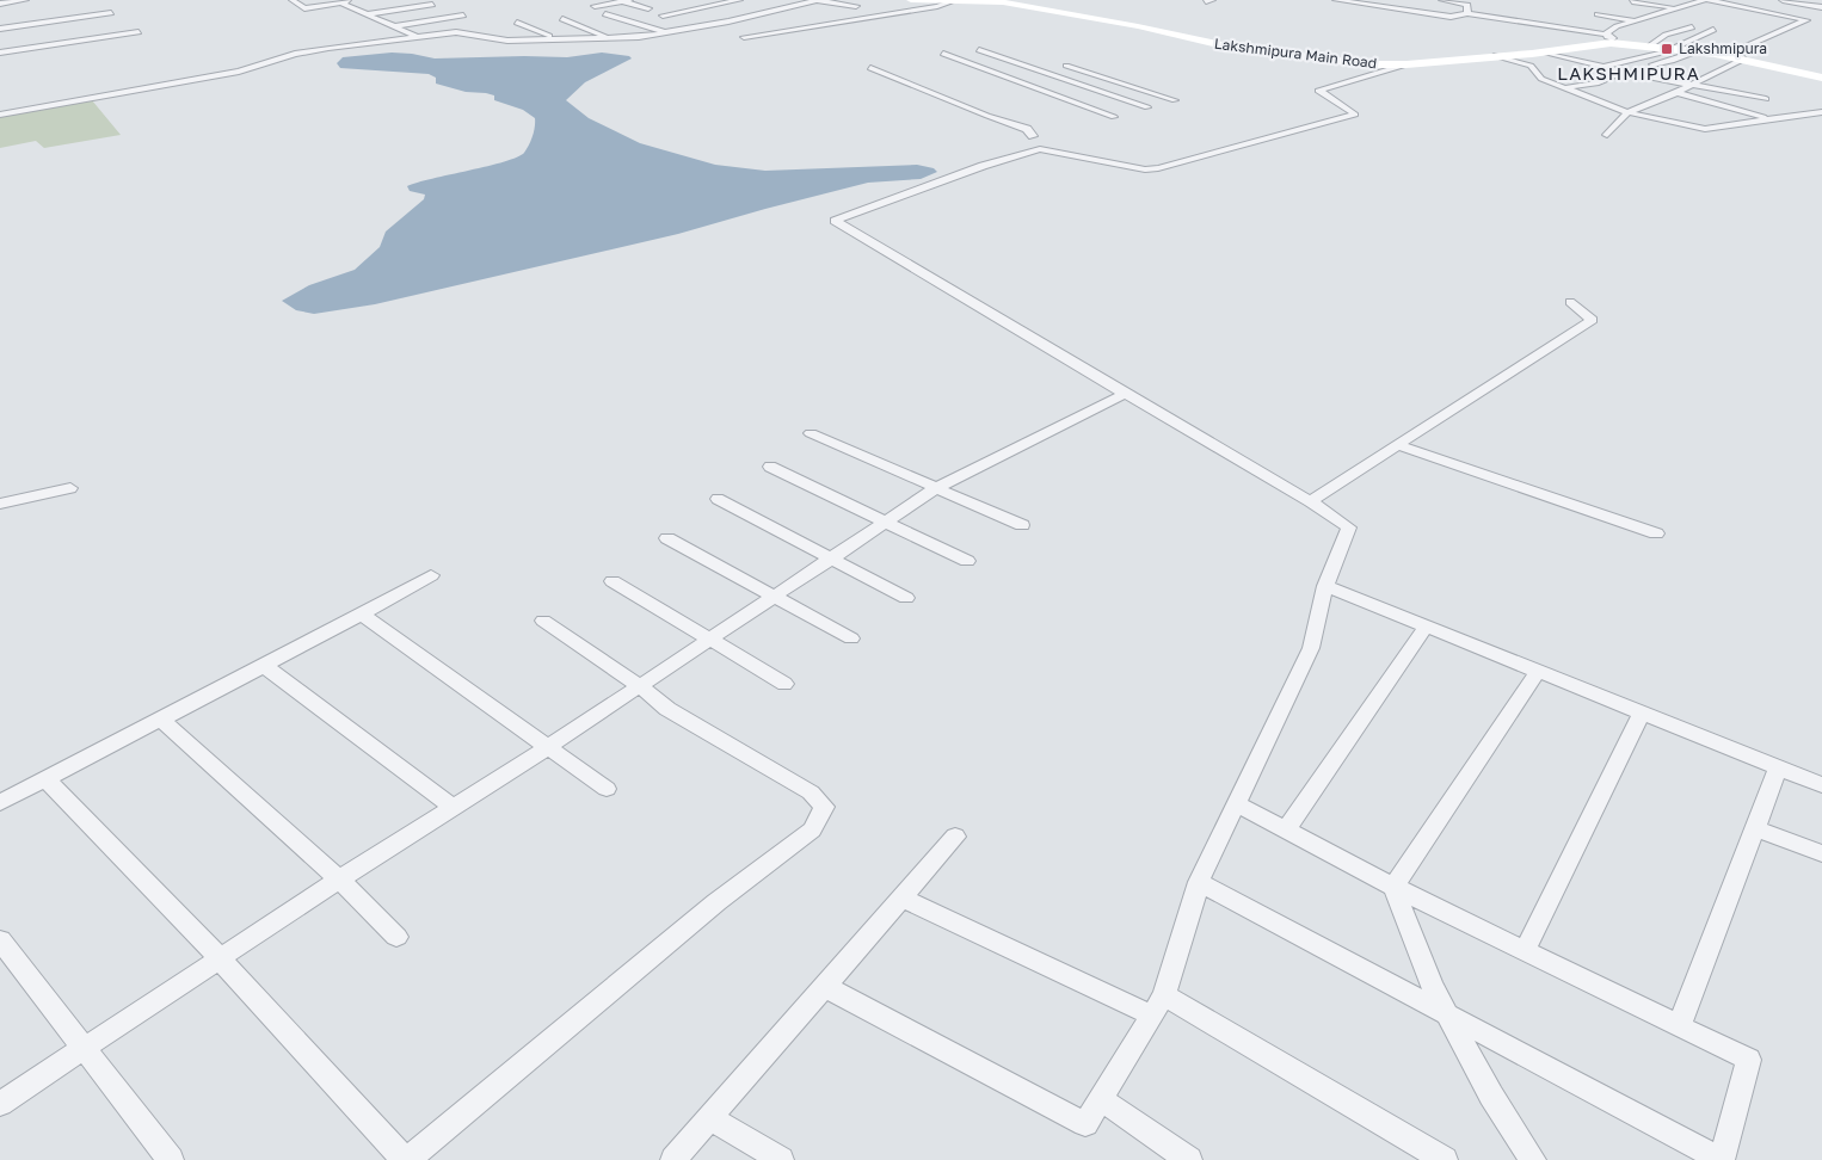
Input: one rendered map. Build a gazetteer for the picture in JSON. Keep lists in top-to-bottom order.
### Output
{
  "streets": {
    "main road": ["Lakshmipura Main Road"]
  },
  "districts": ["LAKSHMIPURA"],
  "places": {
    "transit": ["Lakshmipura"]
  }
}
